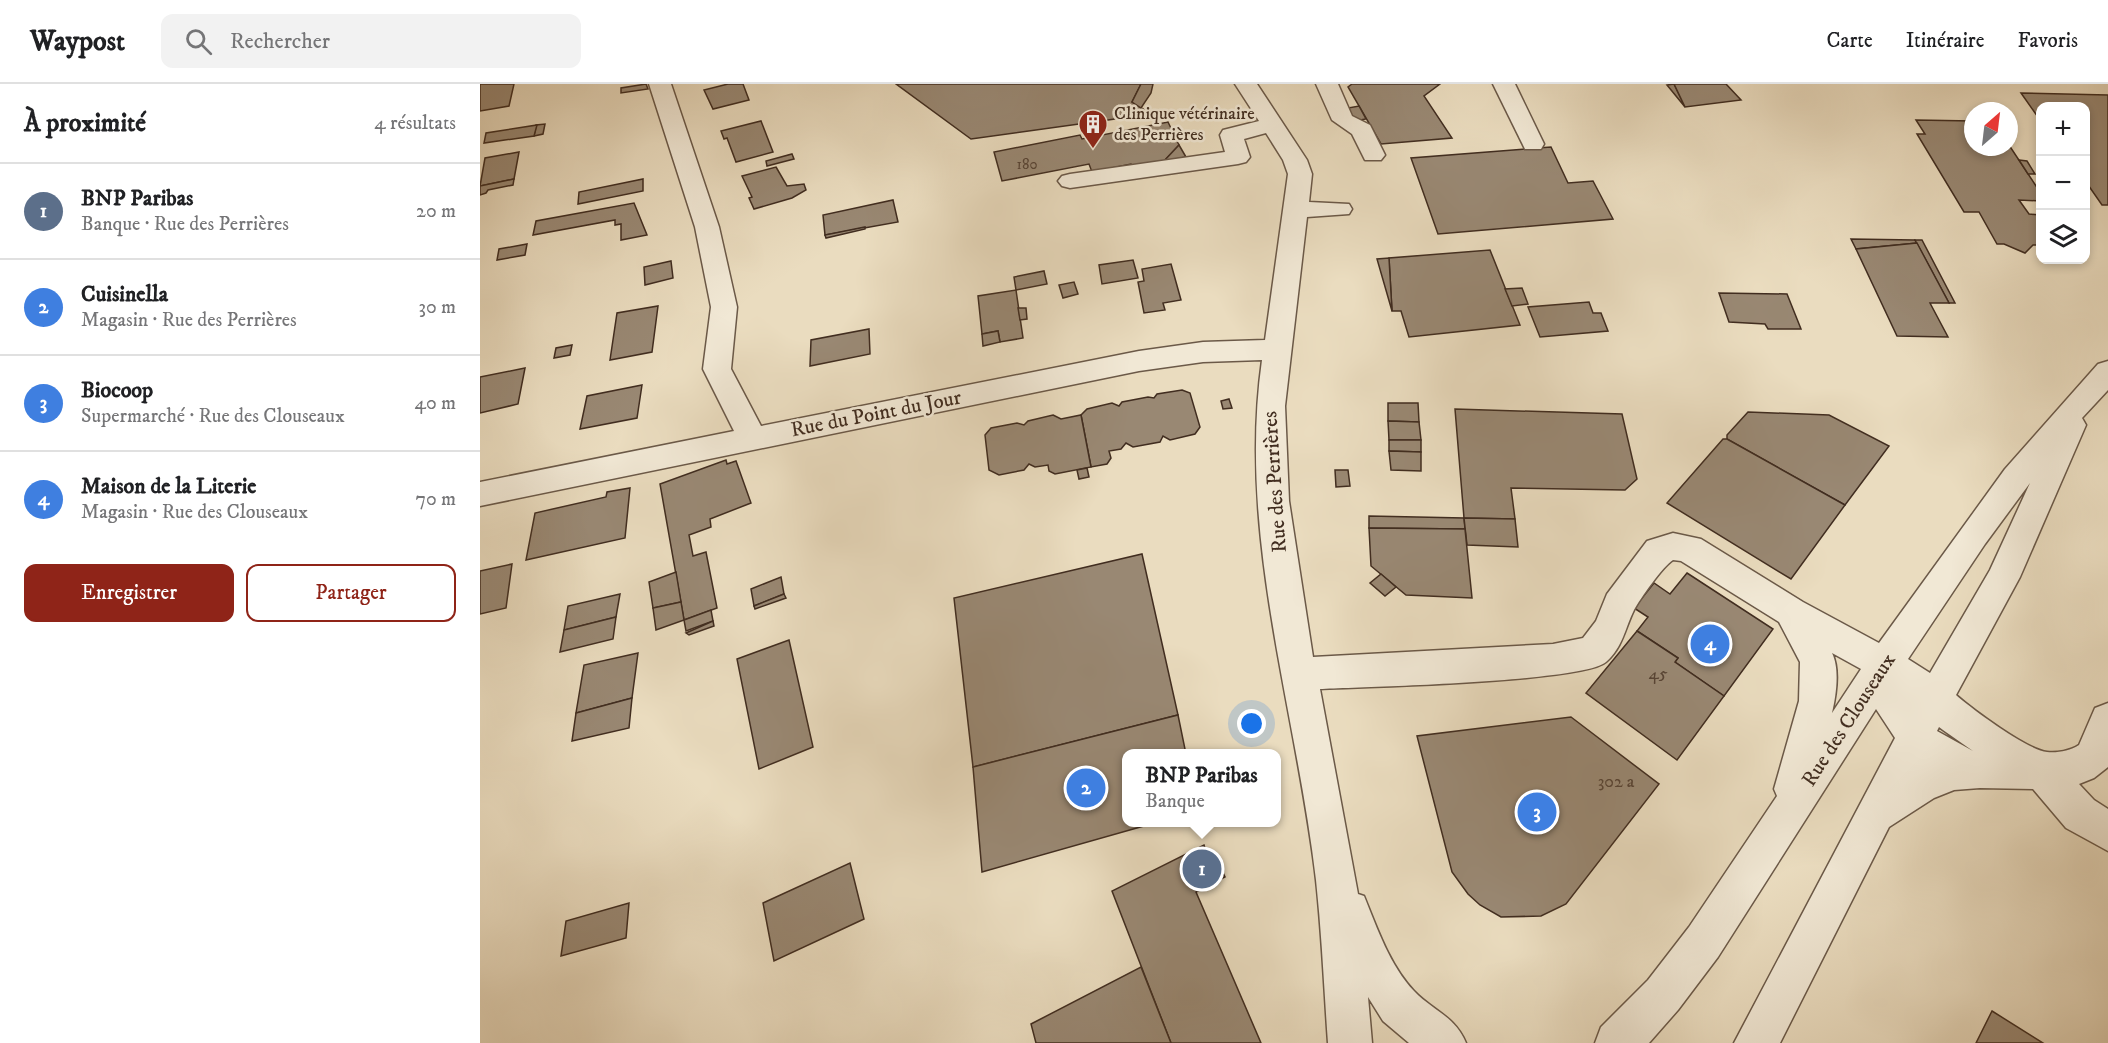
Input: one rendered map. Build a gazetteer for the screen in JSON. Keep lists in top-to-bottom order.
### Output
{
  "streets": {
    "street": ["Rue du Point du Jour", "Rue des Perrières", "Rue des Clouseaux"]
  },
  "crossings": [
    ["Rue du Point du Jour", "Rue des Perrières"]
  ],
  "places": {
    "building": ["Clinique vétérinaire des Perrières"]
  },
  "house_numbers": ["180", "45", "302 a"],
  "north": "top right",
  "page": {
    "header": "Waypost",
    "search": "Rechercher",
    "nav": ["Carte", "Itinéraire", "Favoris"],
    "heading": ["À proximité", "4 résultats"],
    "map_buttons": ["+", "−"],
    "list": [
      {
        "mark": "1",
        "name": "BNP Paribas",
        "note": "Banque · Rue des Perrières",
        "value": "20 m"
      },
      {
        "mark": "2",
        "name": "Cuisinella",
        "note": "Magasin · Rue des Perrières",
        "value": "30 m"
      },
      {
        "mark": "3",
        "name": "Biocoop",
        "note": "Supermarché · Rue des Clouseaux",
        "value": "40 m"
      },
      {
        "mark": "4",
        "name": "Maison de la Literie",
        "note": "Magasin · Rue des Clouseaux",
        "value": "70 m"
      }
    ],
    "buttons": ["Enregistrer", "Partager"],
    "pins": [
      "4",
      "2",
      "3",
      "1"
    ],
    "popup": ["BNP Paribas", "Banque"]
  }
}
